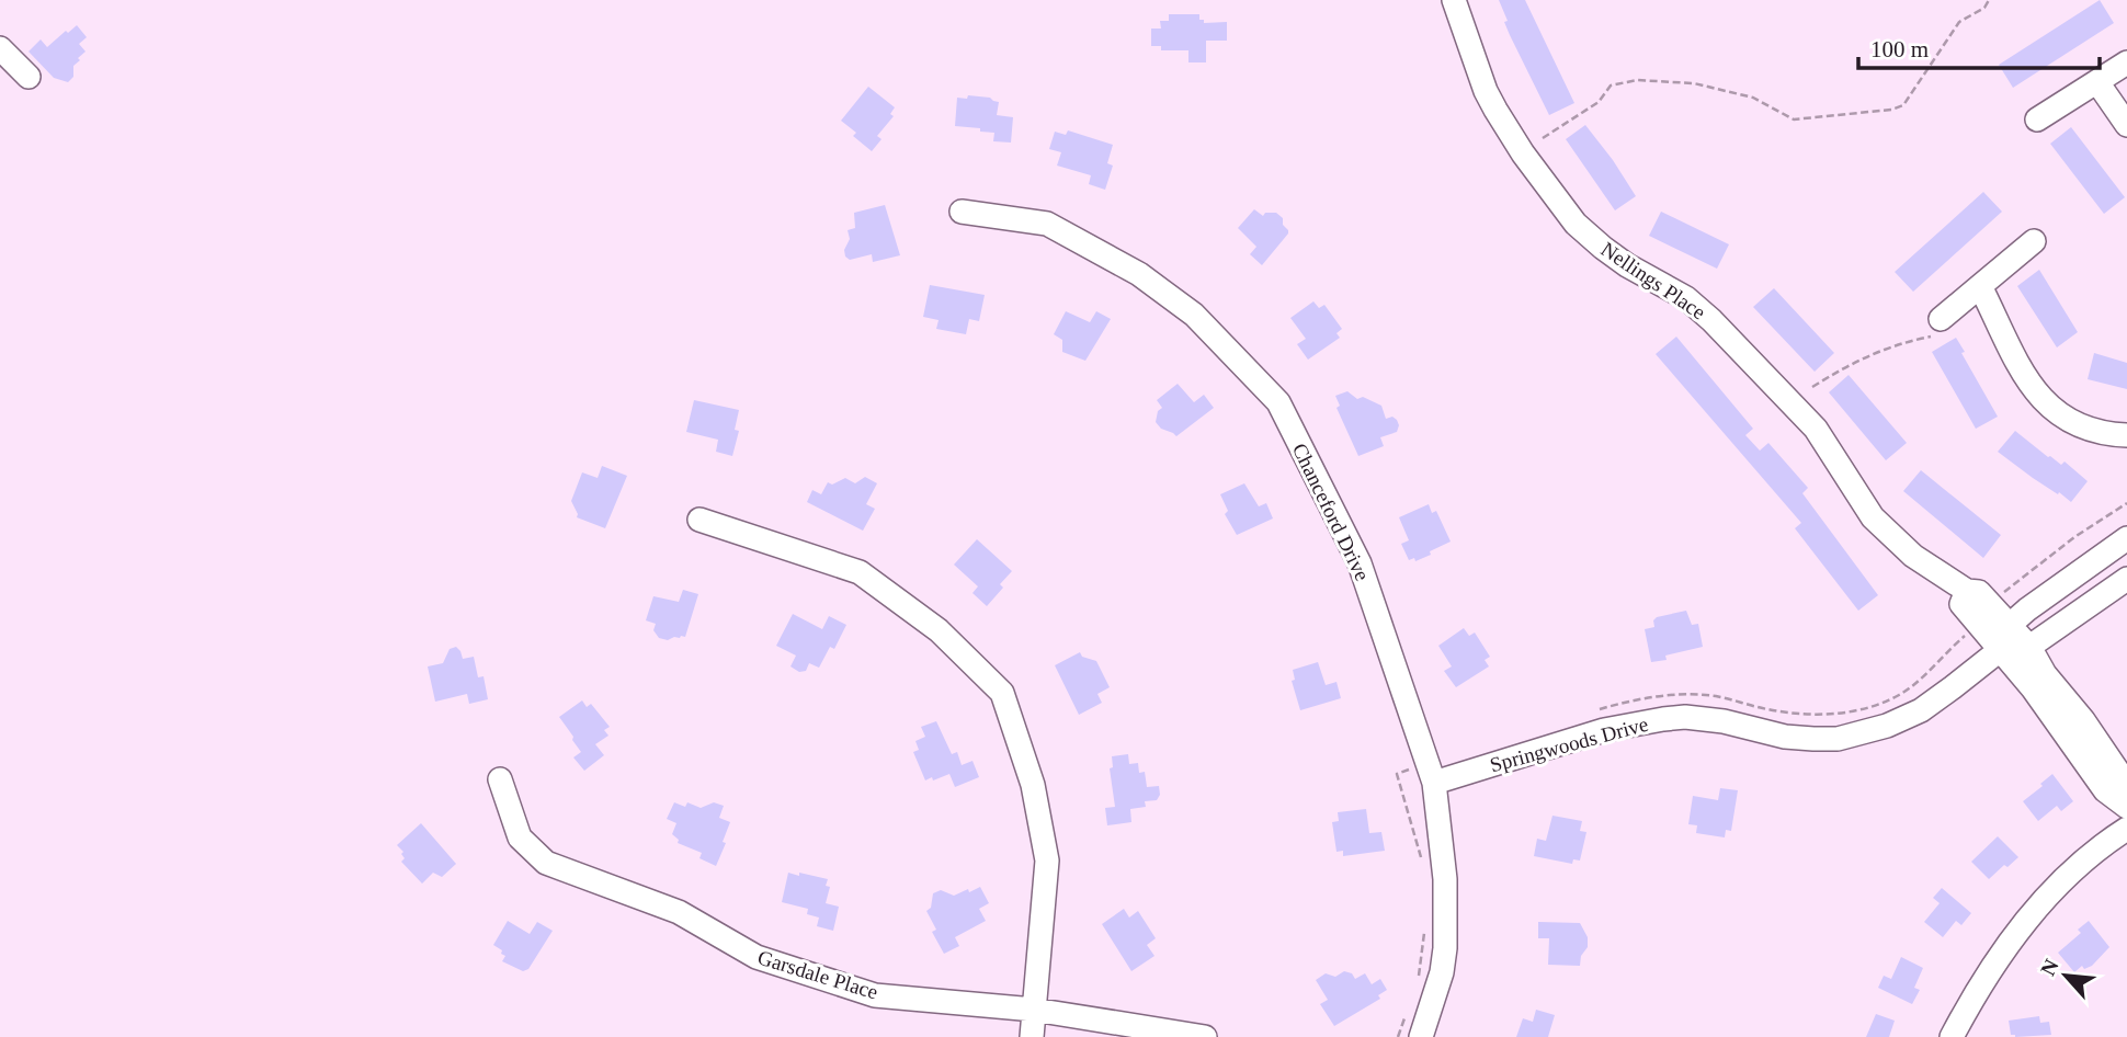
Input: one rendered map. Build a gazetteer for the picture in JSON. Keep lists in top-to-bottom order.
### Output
{
  "streets": {
    "street": [
      "Nellings Place",
      "Chanceford Drive",
      "Springwoods Drive",
      "Garsdale Place"
    ]
  },
  "crossings": [
    ["Chanceford Drive", "Springwoods Drive"]
  ],
  "scale_bar": "100 m",
  "north": "top left"
}
